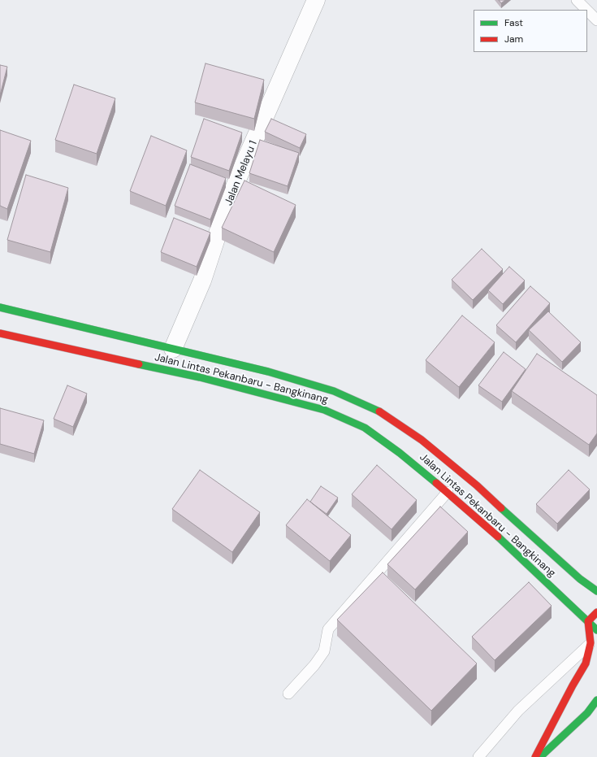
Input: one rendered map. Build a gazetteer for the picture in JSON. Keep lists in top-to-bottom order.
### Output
{
  "streets": {
    "highway": ["Jalan Lintas Pekanbaru - Bangkinang"],
    "street": ["Jalan Melayu 1"]
  },
  "crossings": [
    ["Jalan Melayu 1", "Jalan Lintas Pekanbaru - Bangkinang"]
  ],
  "legend": ["Fast", "Jam"]
}
